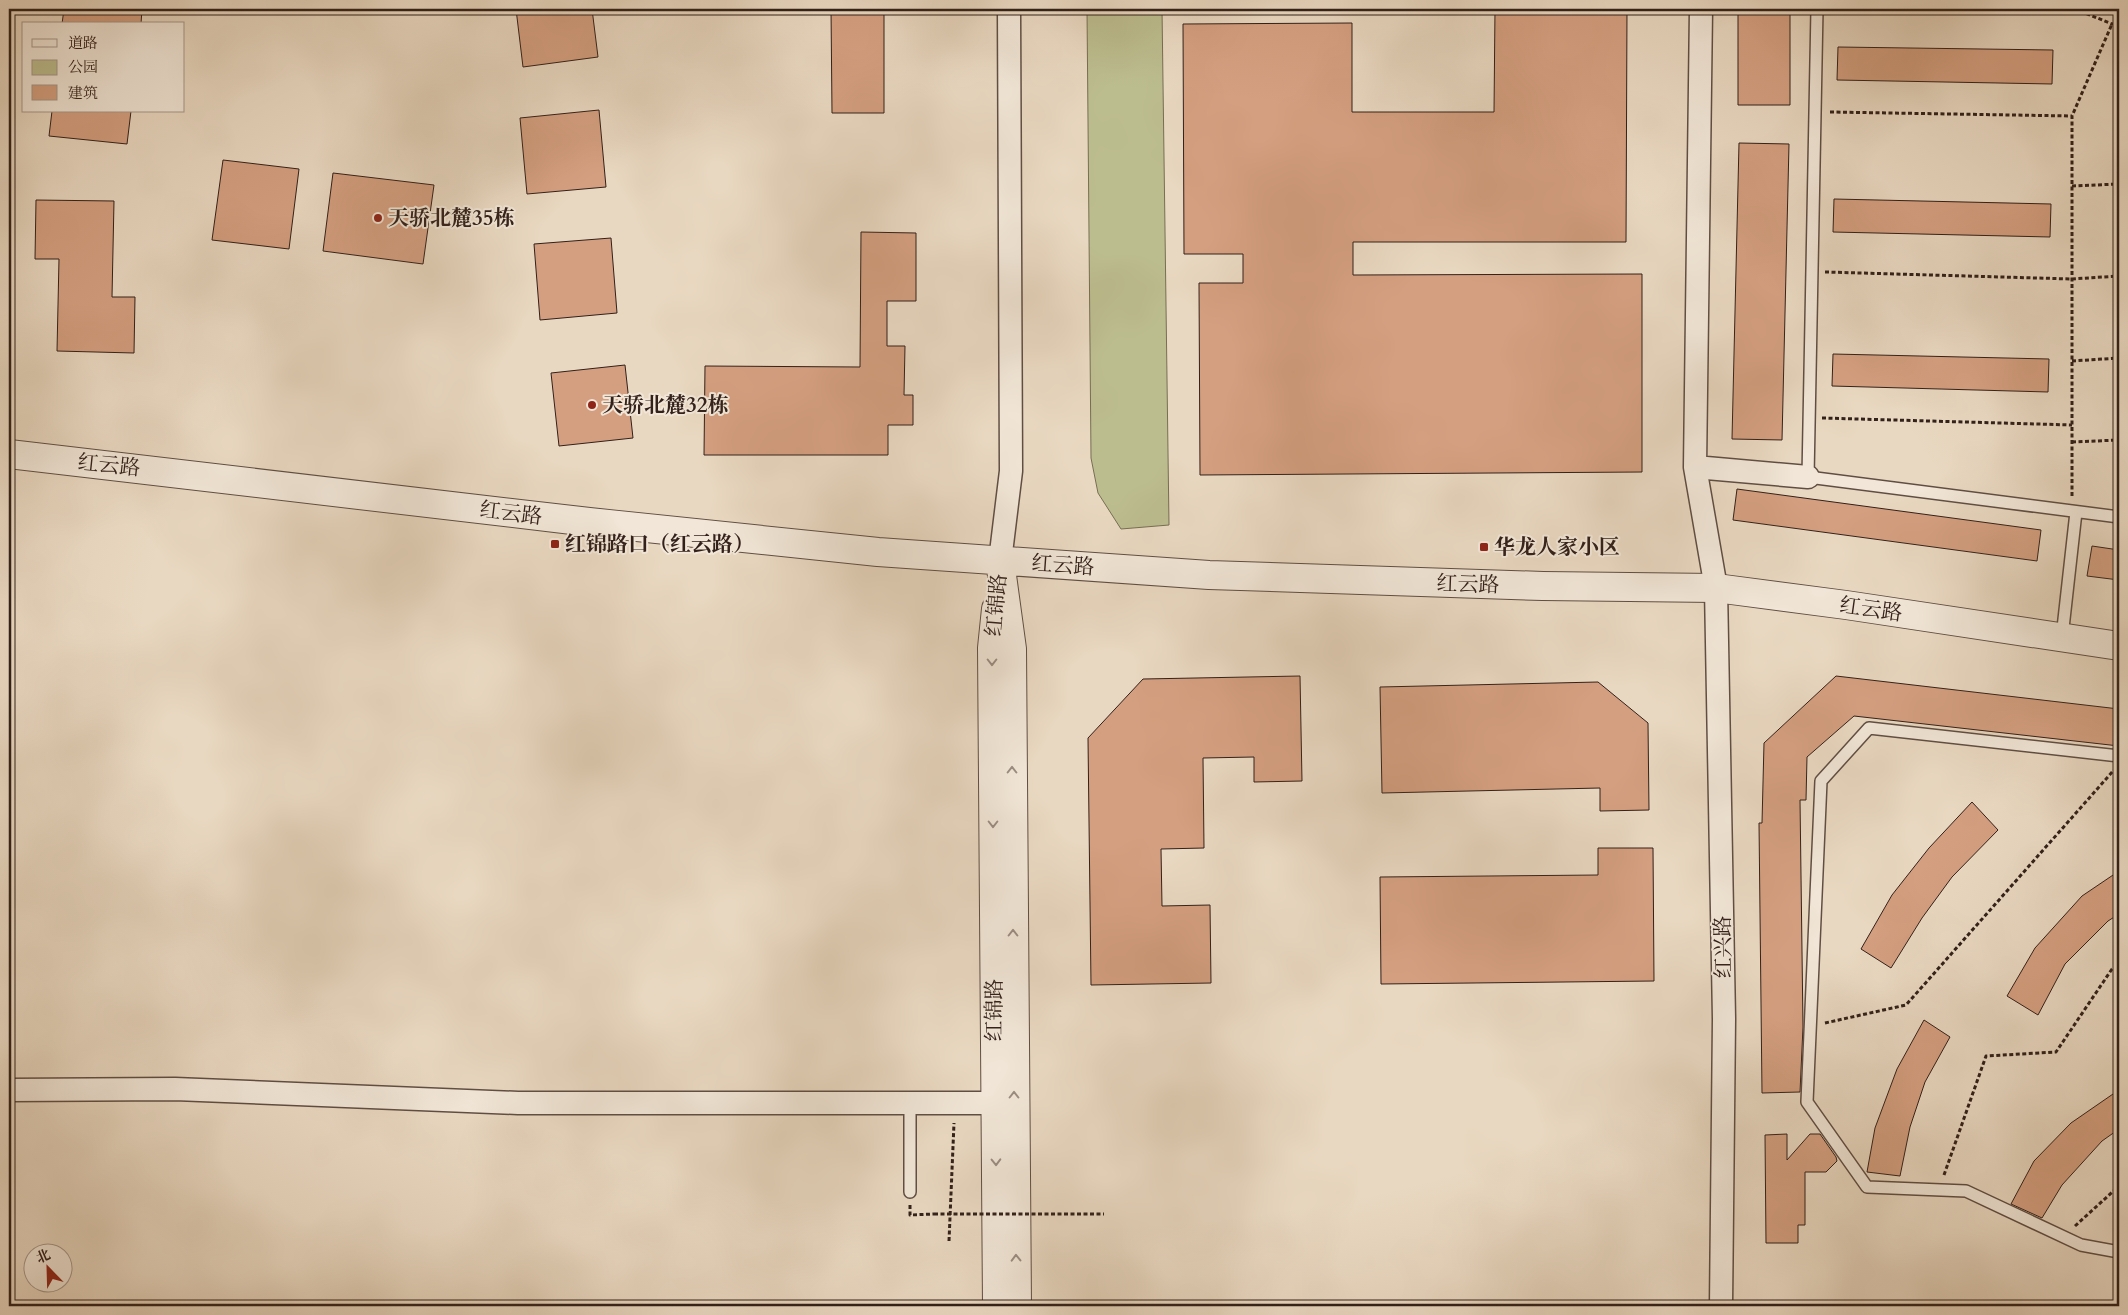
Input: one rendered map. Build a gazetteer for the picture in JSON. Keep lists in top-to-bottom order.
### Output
{
  "streets": {
    "street": ["红云路", "红锦路", "红兴路"]
  },
  "crossings": [
    ["红云路", "红锦路"],
    ["红云路", "红兴路"]
  ],
  "places": {
    "other": ["天骄北麓35栋", "天骄北麓32栋"],
    "transit": ["红锦路口（红云路）", "华龙人家小区"]
  },
  "legend": ["道路", "公园", "建筑"],
  "north": "top left"
}
